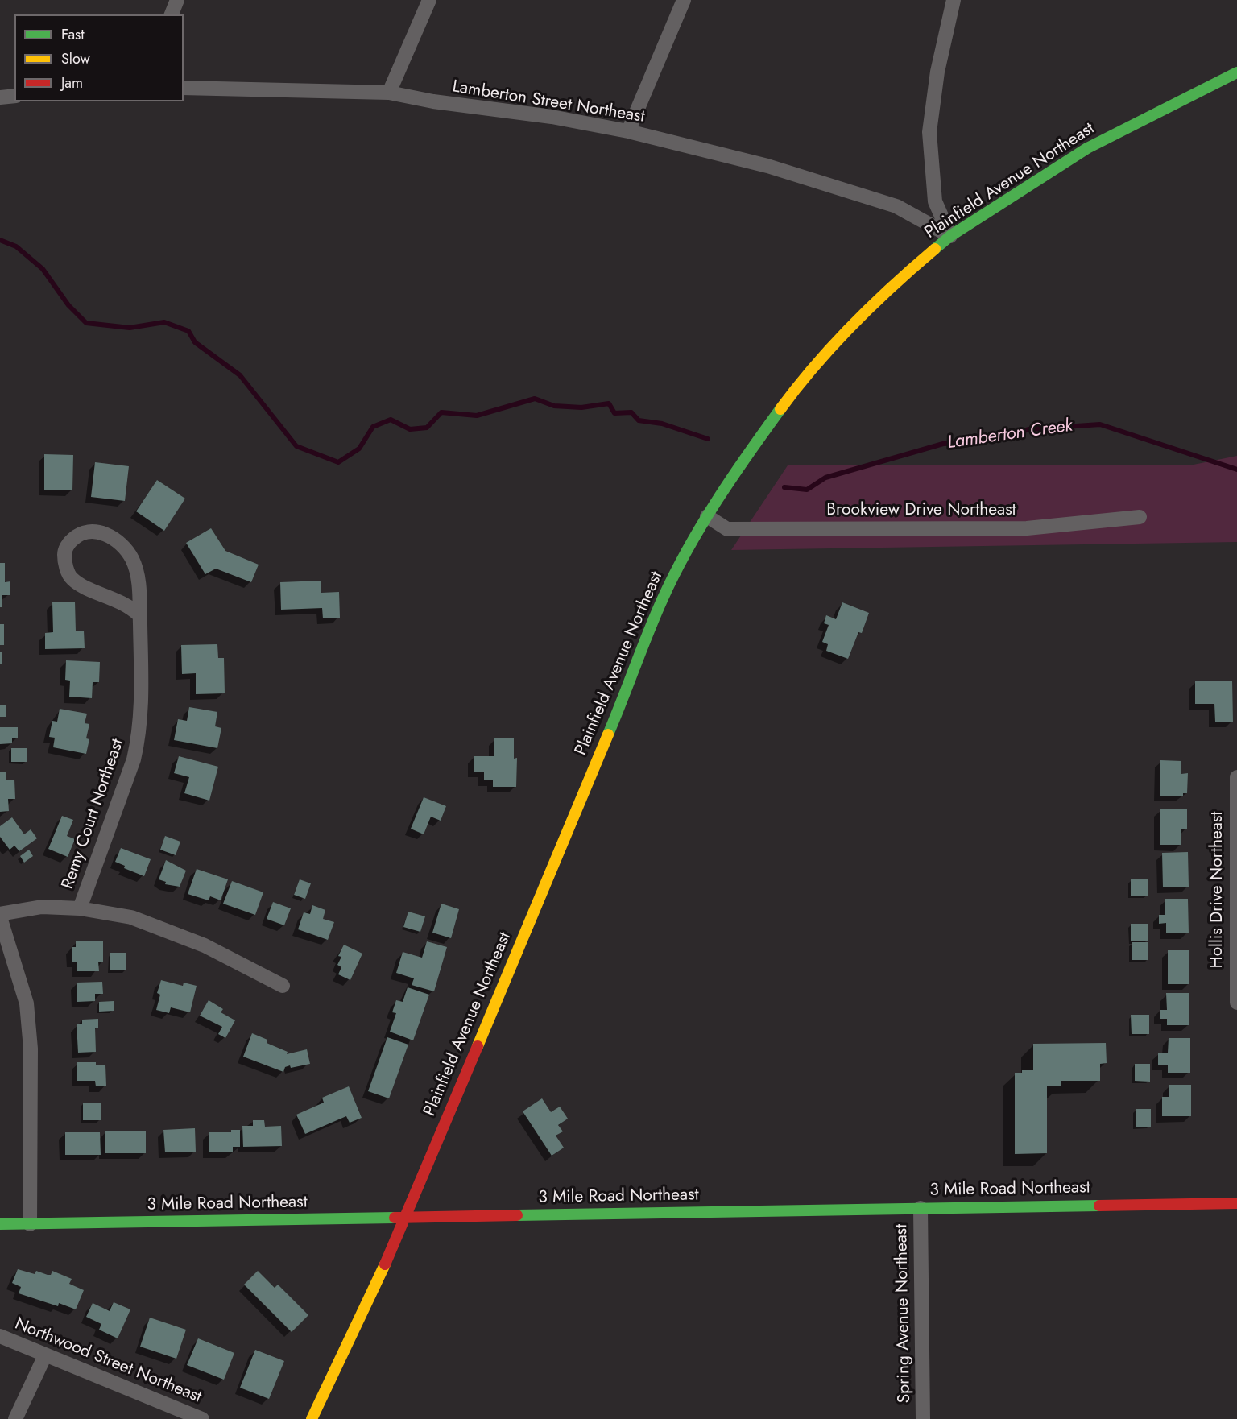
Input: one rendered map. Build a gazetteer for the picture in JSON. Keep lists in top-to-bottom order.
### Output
{
  "streets": {
    "main road": ["Plainfield Avenue Northeast", "3 Mile Road Northeast"],
    "street": [
      "Lamberton Street Northeast",
      "Brookview Drive Northeast",
      "Remy Court Northeast",
      "Hollis Drive Northeast",
      "Spring Avenue Northeast",
      "Northwood Street Northeast"
    ]
  },
  "crossings": [
    ["Lamberton Street Northeast", "Plainfield Avenue Northeast"],
    ["Plainfield Avenue Northeast", "Brookview Drive Northeast"],
    ["Plainfield Avenue Northeast", "3 Mile Road Northeast"],
    ["3 Mile Road Northeast", "Spring Avenue Northeast"]
  ],
  "water": ["Lamberton Creek"],
  "legend": ["Fast", "Slow", "Jam"]
}
